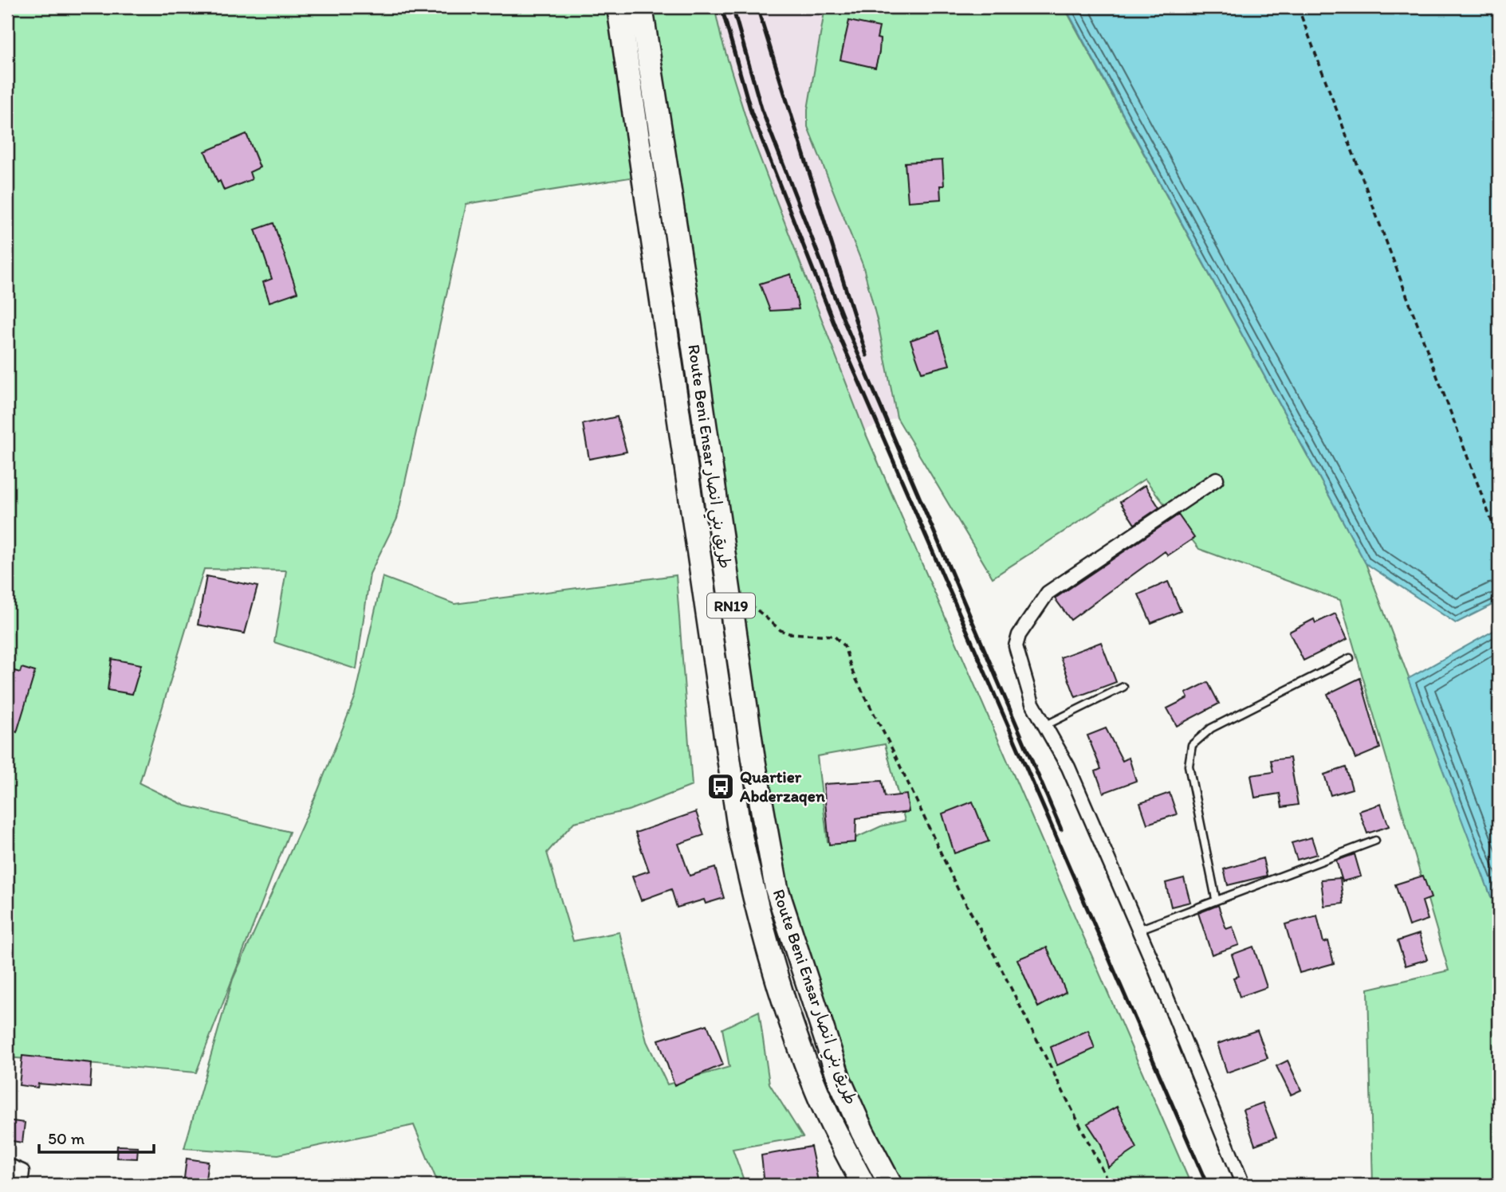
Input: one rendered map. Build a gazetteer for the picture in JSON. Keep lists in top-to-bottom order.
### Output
{
  "streets": {
    "highway": ["Route Beni Ensar طريق بني انصار", "RN19"]
  },
  "places": {
    "bus stop": ["Quartier Abderzaqen"]
  },
  "scale_bar": "50 m"
}
